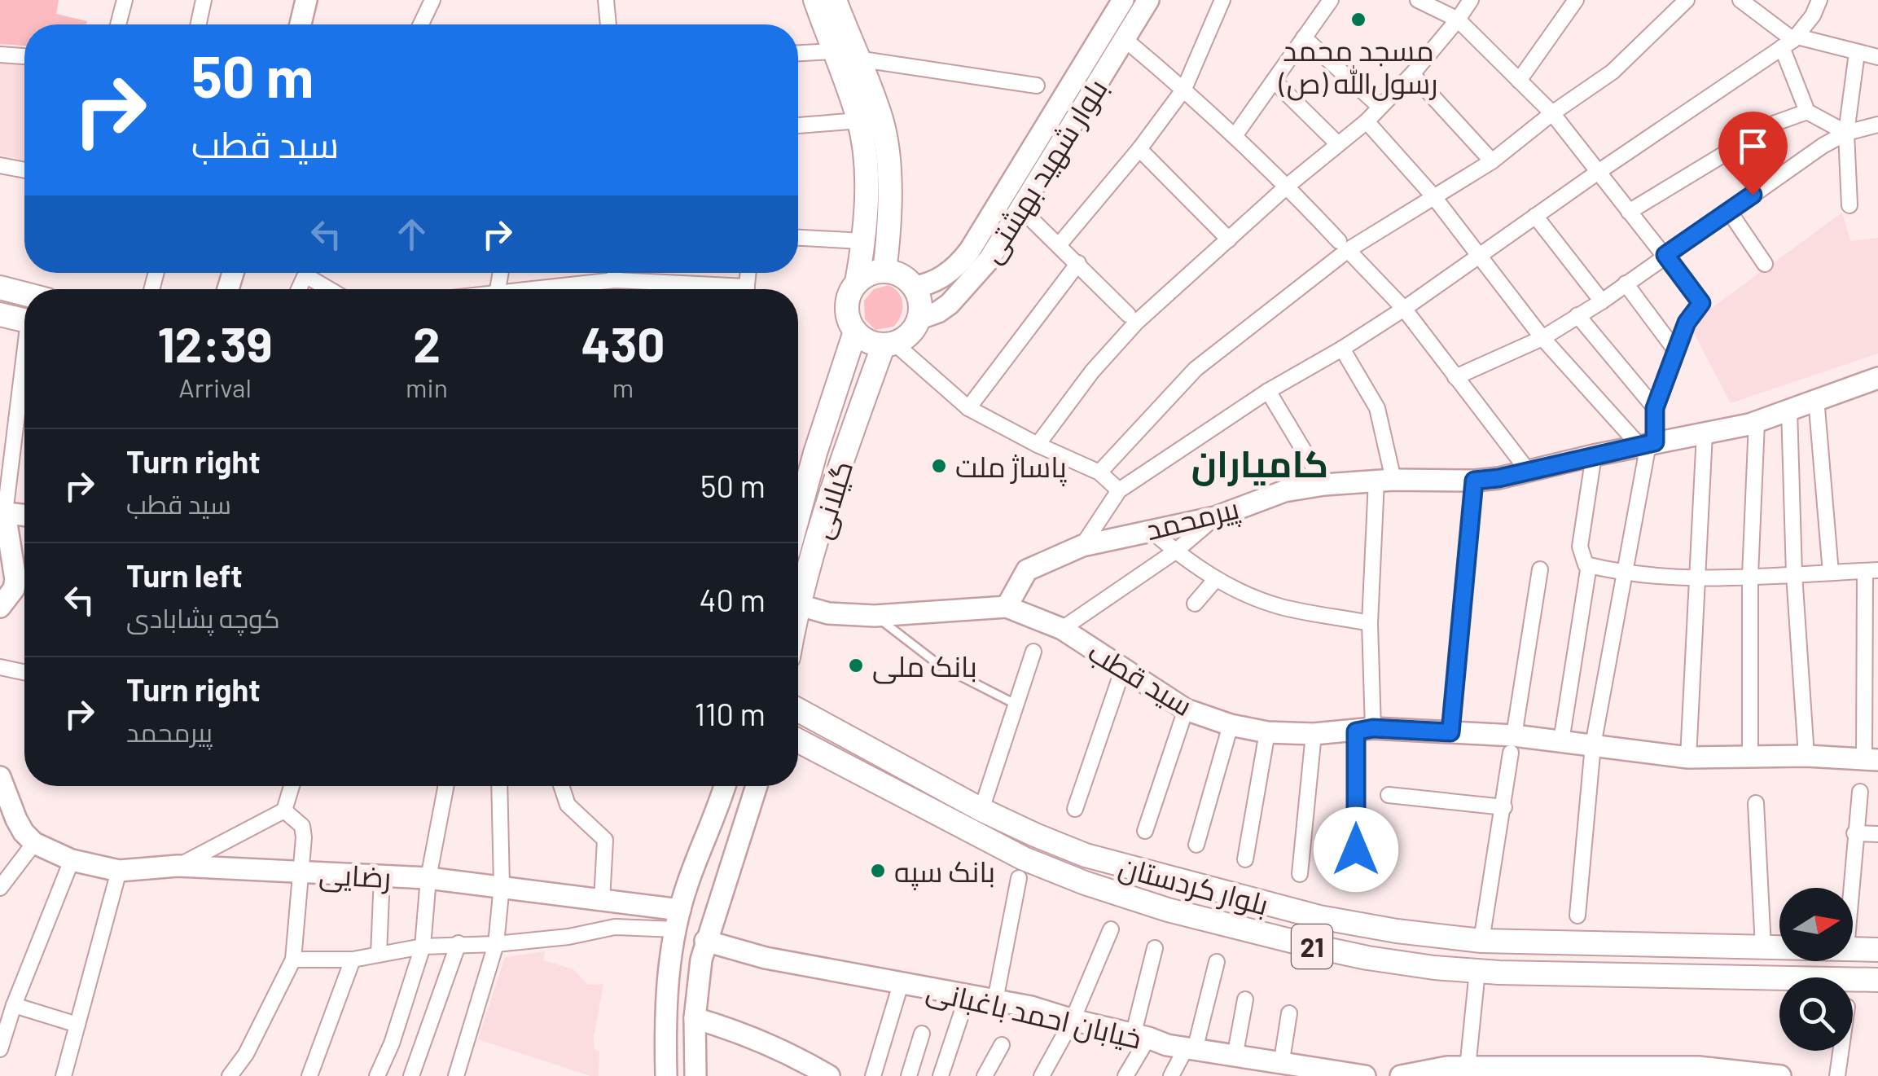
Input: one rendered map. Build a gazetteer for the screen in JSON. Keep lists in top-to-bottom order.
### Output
{
  "streets": {
    "main road": ["گیلانی", "بلوار کردستان", "21"],
    "street": [
      "بلوار شهید بهشتی",
      "پیرمحمد",
      "سید قطب",
      "رضایی",
      "خیابان احمد باغبانی"
    ]
  },
  "crossings": [
    ["بلوار شهید بهشتی", "گیلانی"],
    ["گیلانی", "سید قطب"],
    ["پیرمحمد", "سید قطب"]
  ],
  "districts": ["کامیاران"],
  "places": [
    "مسجد محمد رسول‌الله (ص)",
    "پاساژ ملت",
    "بانک ملی",
    "بانک سپه"
  ],
  "north": "right",
  "page": {
    "turn": ["50 m", "سید قطب"],
    "eta": [
      "12:39",
      "Arrival",
      "2",
      "min",
      "430",
      "m"
    ],
    "list": [
      {
        "name": "Turn right",
        "note": "سید قطب",
        "value": "50 m"
      },
      {
        "name": "Turn left",
        "note": "کوچه پشابادی",
        "value": "40 m"
      },
      {
        "name": "Turn right",
        "note": "پیرمحمد",
        "value": "110 m"
      }
    ]
  }
}
